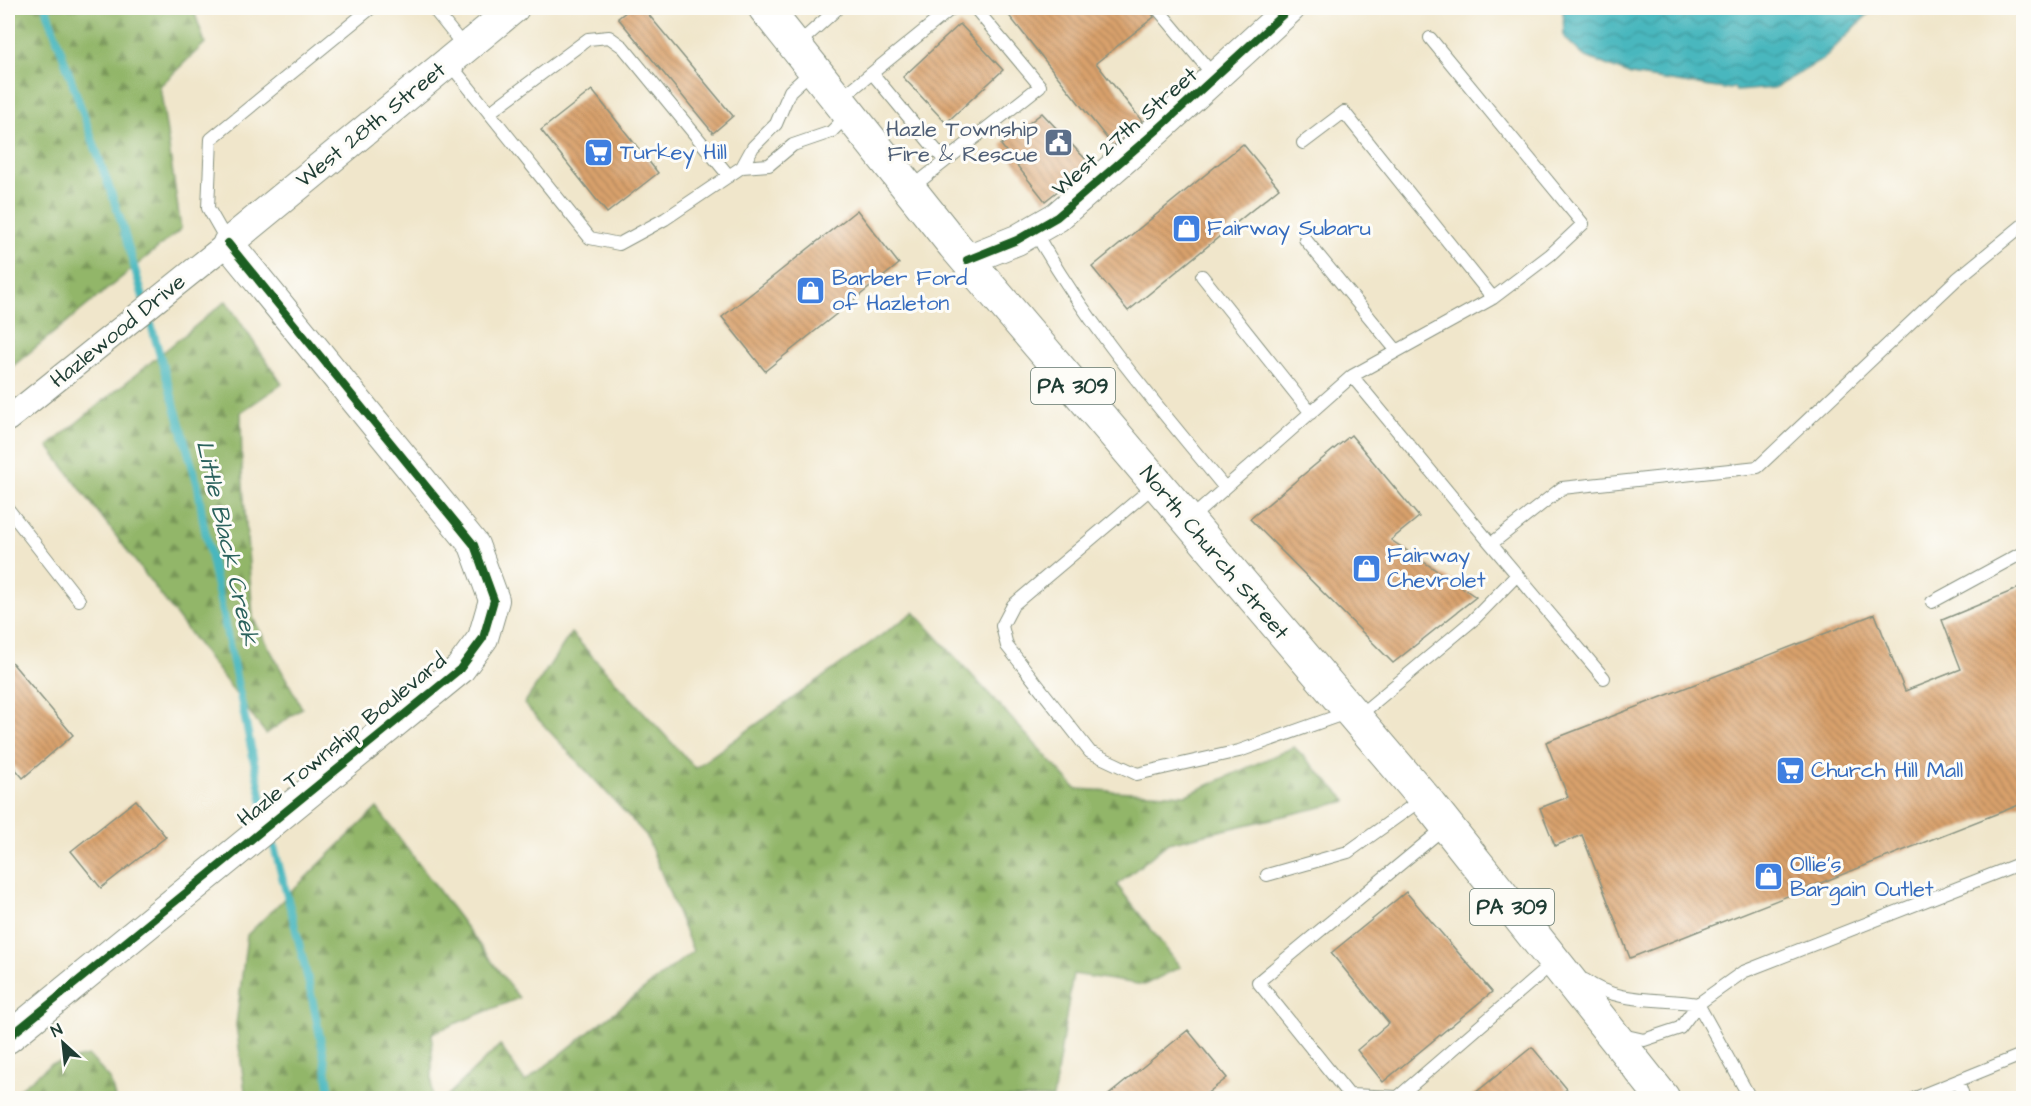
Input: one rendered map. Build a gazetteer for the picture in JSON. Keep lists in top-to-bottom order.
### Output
{
  "streets": {
    "main road": ["PA 309", "North Church Street"],
    "street": [
      "West 28th Street",
      "West 27th Street",
      "Hazlewood Drive",
      "Hazle Township Boulevard"
    ]
  },
  "crossings": [
    ["West 28th Street", "Hazlewood Drive"],
    ["West 28th Street", "Hazle Township Boulevard"],
    ["West 27th Street", "North Church Street"],
    ["Hazlewood Drive", "Hazle Township Boulevard"]
  ],
  "water": ["Little Black Creek"],
  "places": {
    "public building": ["Hazle Township Fire & Rescue"],
    "supermarket": ["Turkey Hill", "Church Hill Mall"],
    "shop": [
      "Fairway Subaru",
      "Barber Ford of Hazleton",
      "Fairway Chevrolet",
      "Ollie's Bargain Outlet"
    ]
  },
  "north": "top left"
}
